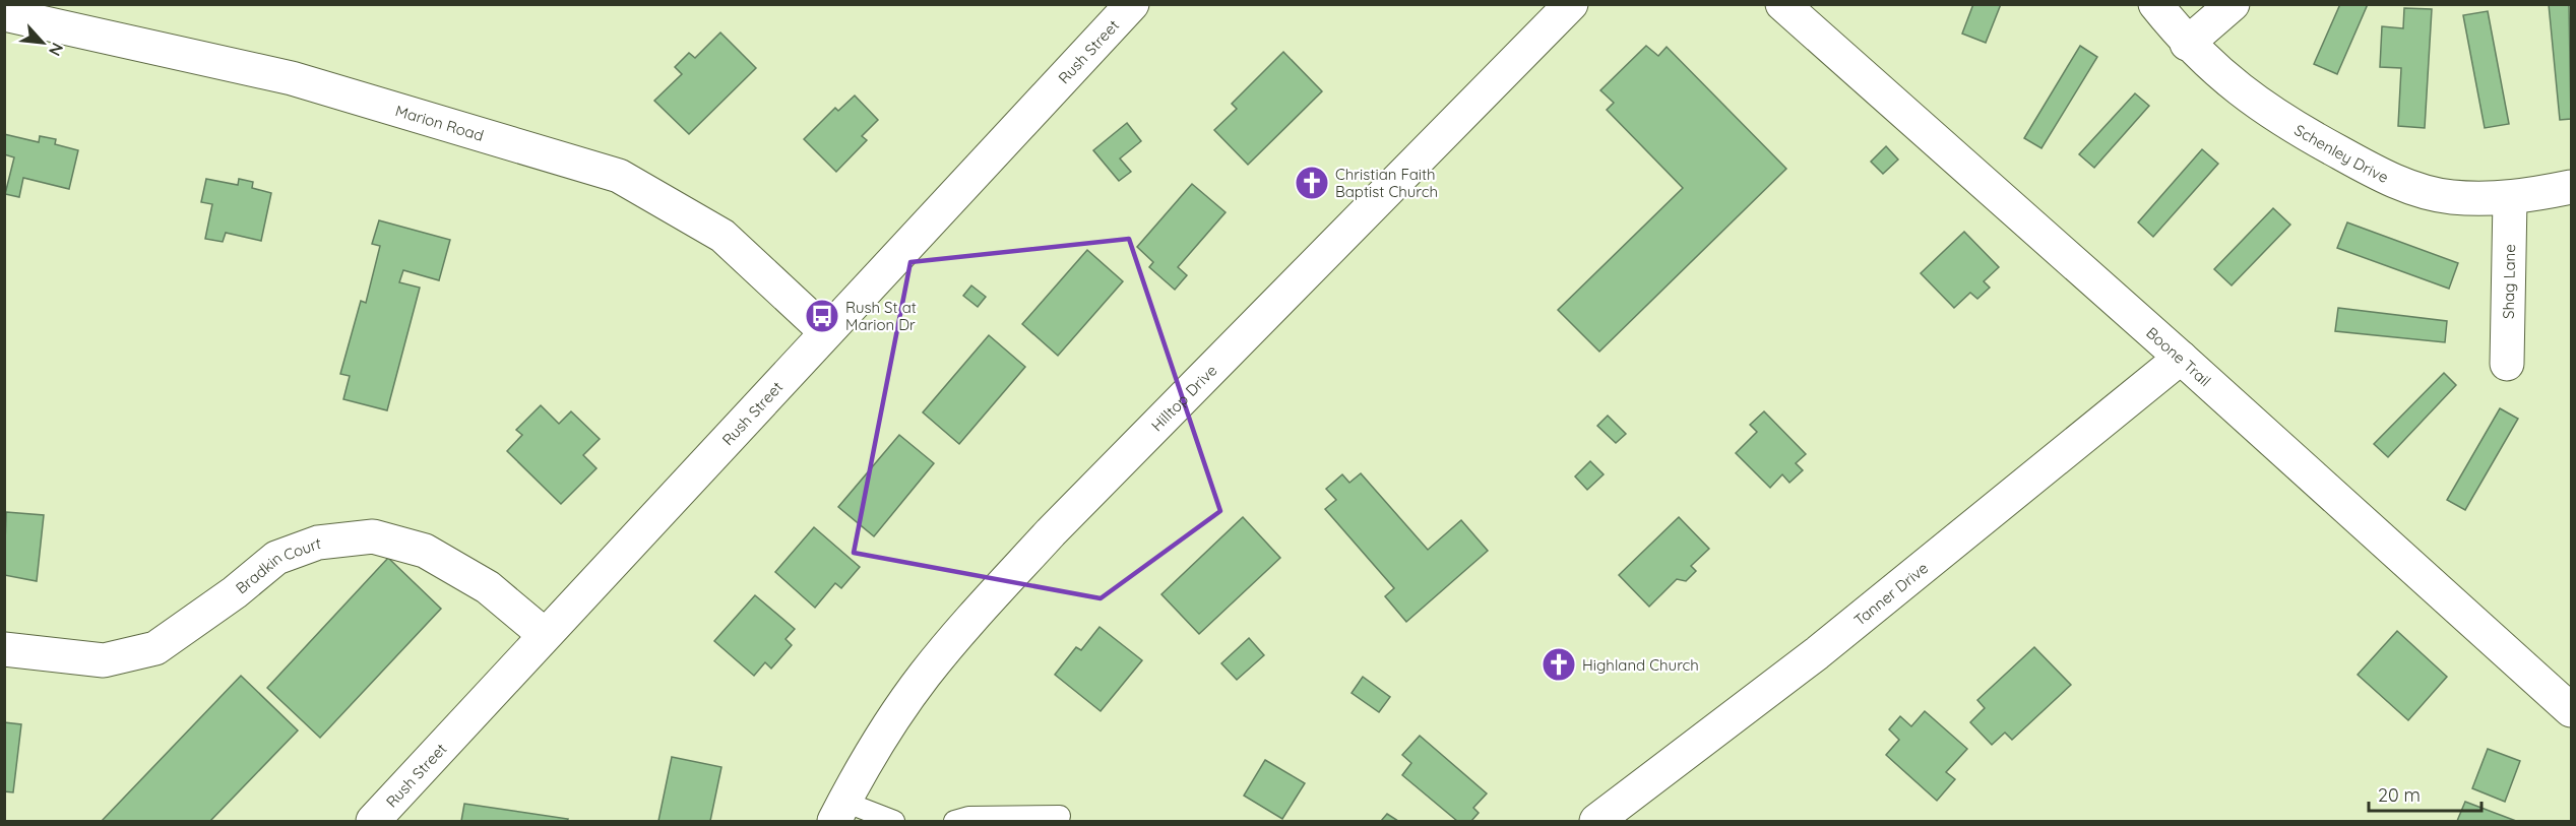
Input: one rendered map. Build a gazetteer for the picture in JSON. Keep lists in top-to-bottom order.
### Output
{
  "streets": {
    "street": [
      "Rush Street",
      "Marion Road",
      "Schenley Drive",
      "Shag Lane",
      "Boone Trail",
      "Hilltop Drive",
      "Bradkin Court",
      "Tanner Drive"
    ]
  },
  "crossings": [
    ["Rush Street", "Marion Road"],
    ["Rush Street", "Bradkin Court"],
    ["Schenley Drive", "Shag Lane"],
    ["Boone Trail", "Tanner Drive"]
  ],
  "places": {
    "church": ["Christian Faith Baptist Church", "Highland Church"],
    "bus stop": ["Rush St at Marion Dr"]
  },
  "scale_bar": "20 m",
  "north": "bottom right"
}
